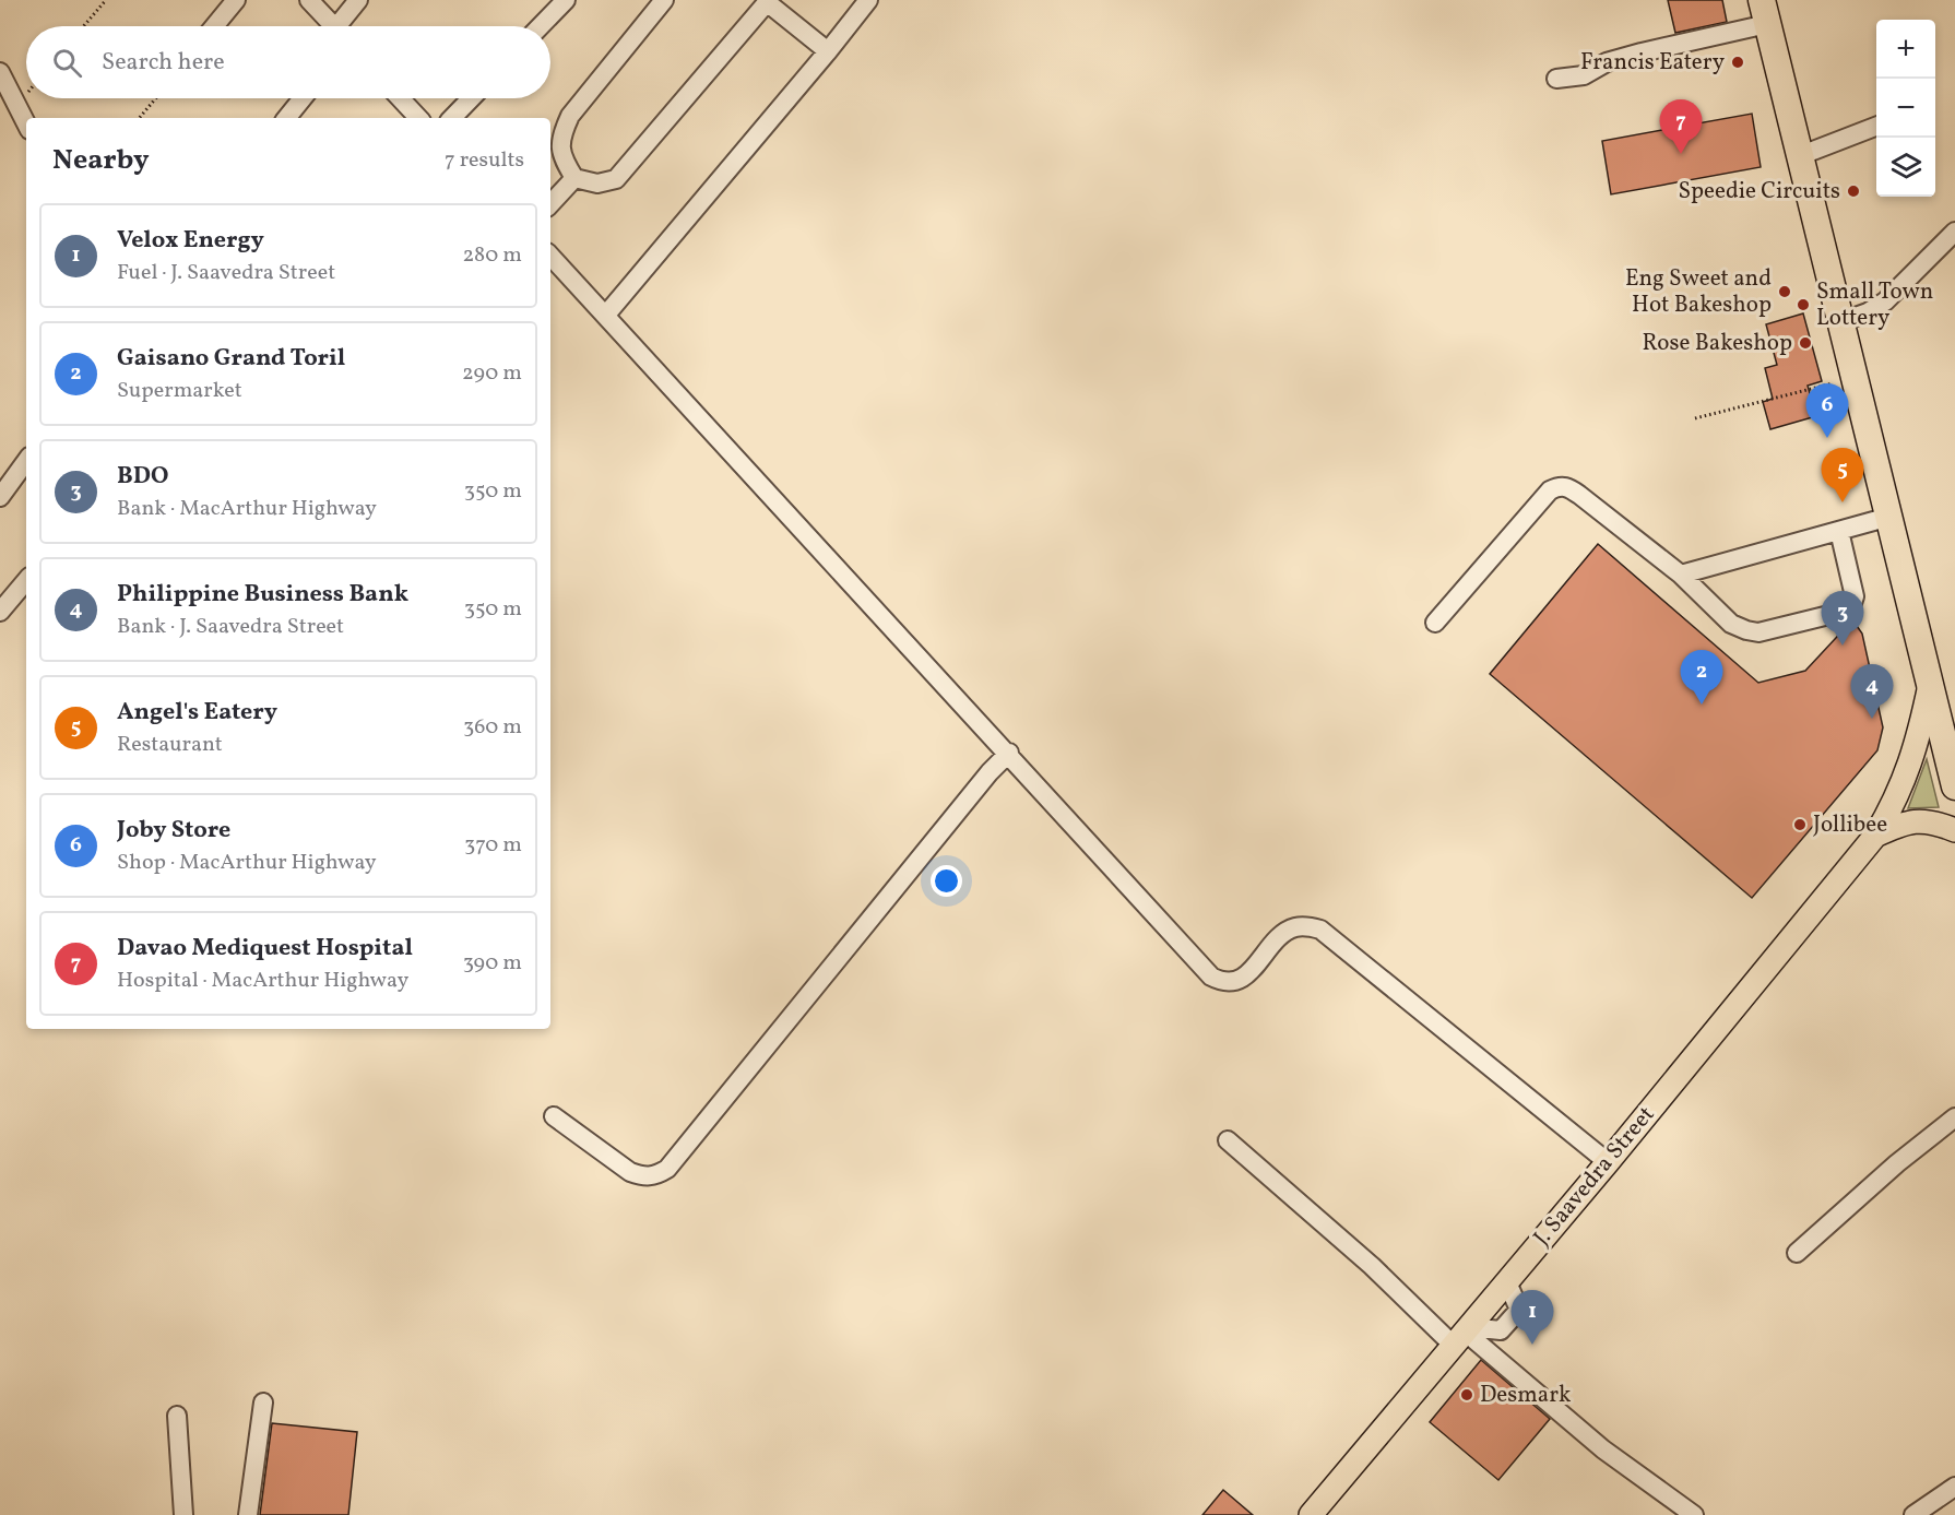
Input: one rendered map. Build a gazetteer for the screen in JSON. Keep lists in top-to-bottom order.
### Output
{
  "streets": {
    "main road": ["J. Saavedra Street"]
  },
  "places": [
    "Francis Eatery",
    "Speedie Circuits",
    "Eng Sweet and Hot Bakeshop",
    "Small Town Lottery",
    "Rose Bakeshop",
    "Jollibee",
    "Desmark"
  ],
  "page": {
    "map_buttons": ["+", "−"],
    "search": "Search here",
    "pins": [
      "7",
      "6",
      "5",
      "3",
      "2",
      "4",
      "1"
    ],
    "heading": ["Nearby", "7 results"],
    "list": [
      {
        "mark": "1",
        "name": "Velox Energy",
        "note": "Fuel · J. Saavedra Street",
        "value": "280 m"
      },
      {
        "mark": "2",
        "name": "Gaisano Grand Toril",
        "note": "Supermarket",
        "value": "290 m"
      },
      {
        "mark": "3",
        "name": "BDO",
        "note": "Bank · MacArthur Highway",
        "value": "350 m"
      },
      {
        "mark": "4",
        "name": "Philippine Business Bank",
        "note": "Bank · J. Saavedra Street",
        "value": "350 m"
      },
      {
        "mark": "5",
        "name": "Angel's Eatery",
        "note": "Restaurant",
        "value": "360 m"
      },
      {
        "mark": "6",
        "name": "Joby Store",
        "note": "Shop · MacArthur Highway",
        "value": "370 m"
      },
      {
        "mark": "7",
        "name": "Davao Mediquest Hospital",
        "note": "Hospital · MacArthur Highway",
        "value": "390 m"
      }
    ]
  }
}
